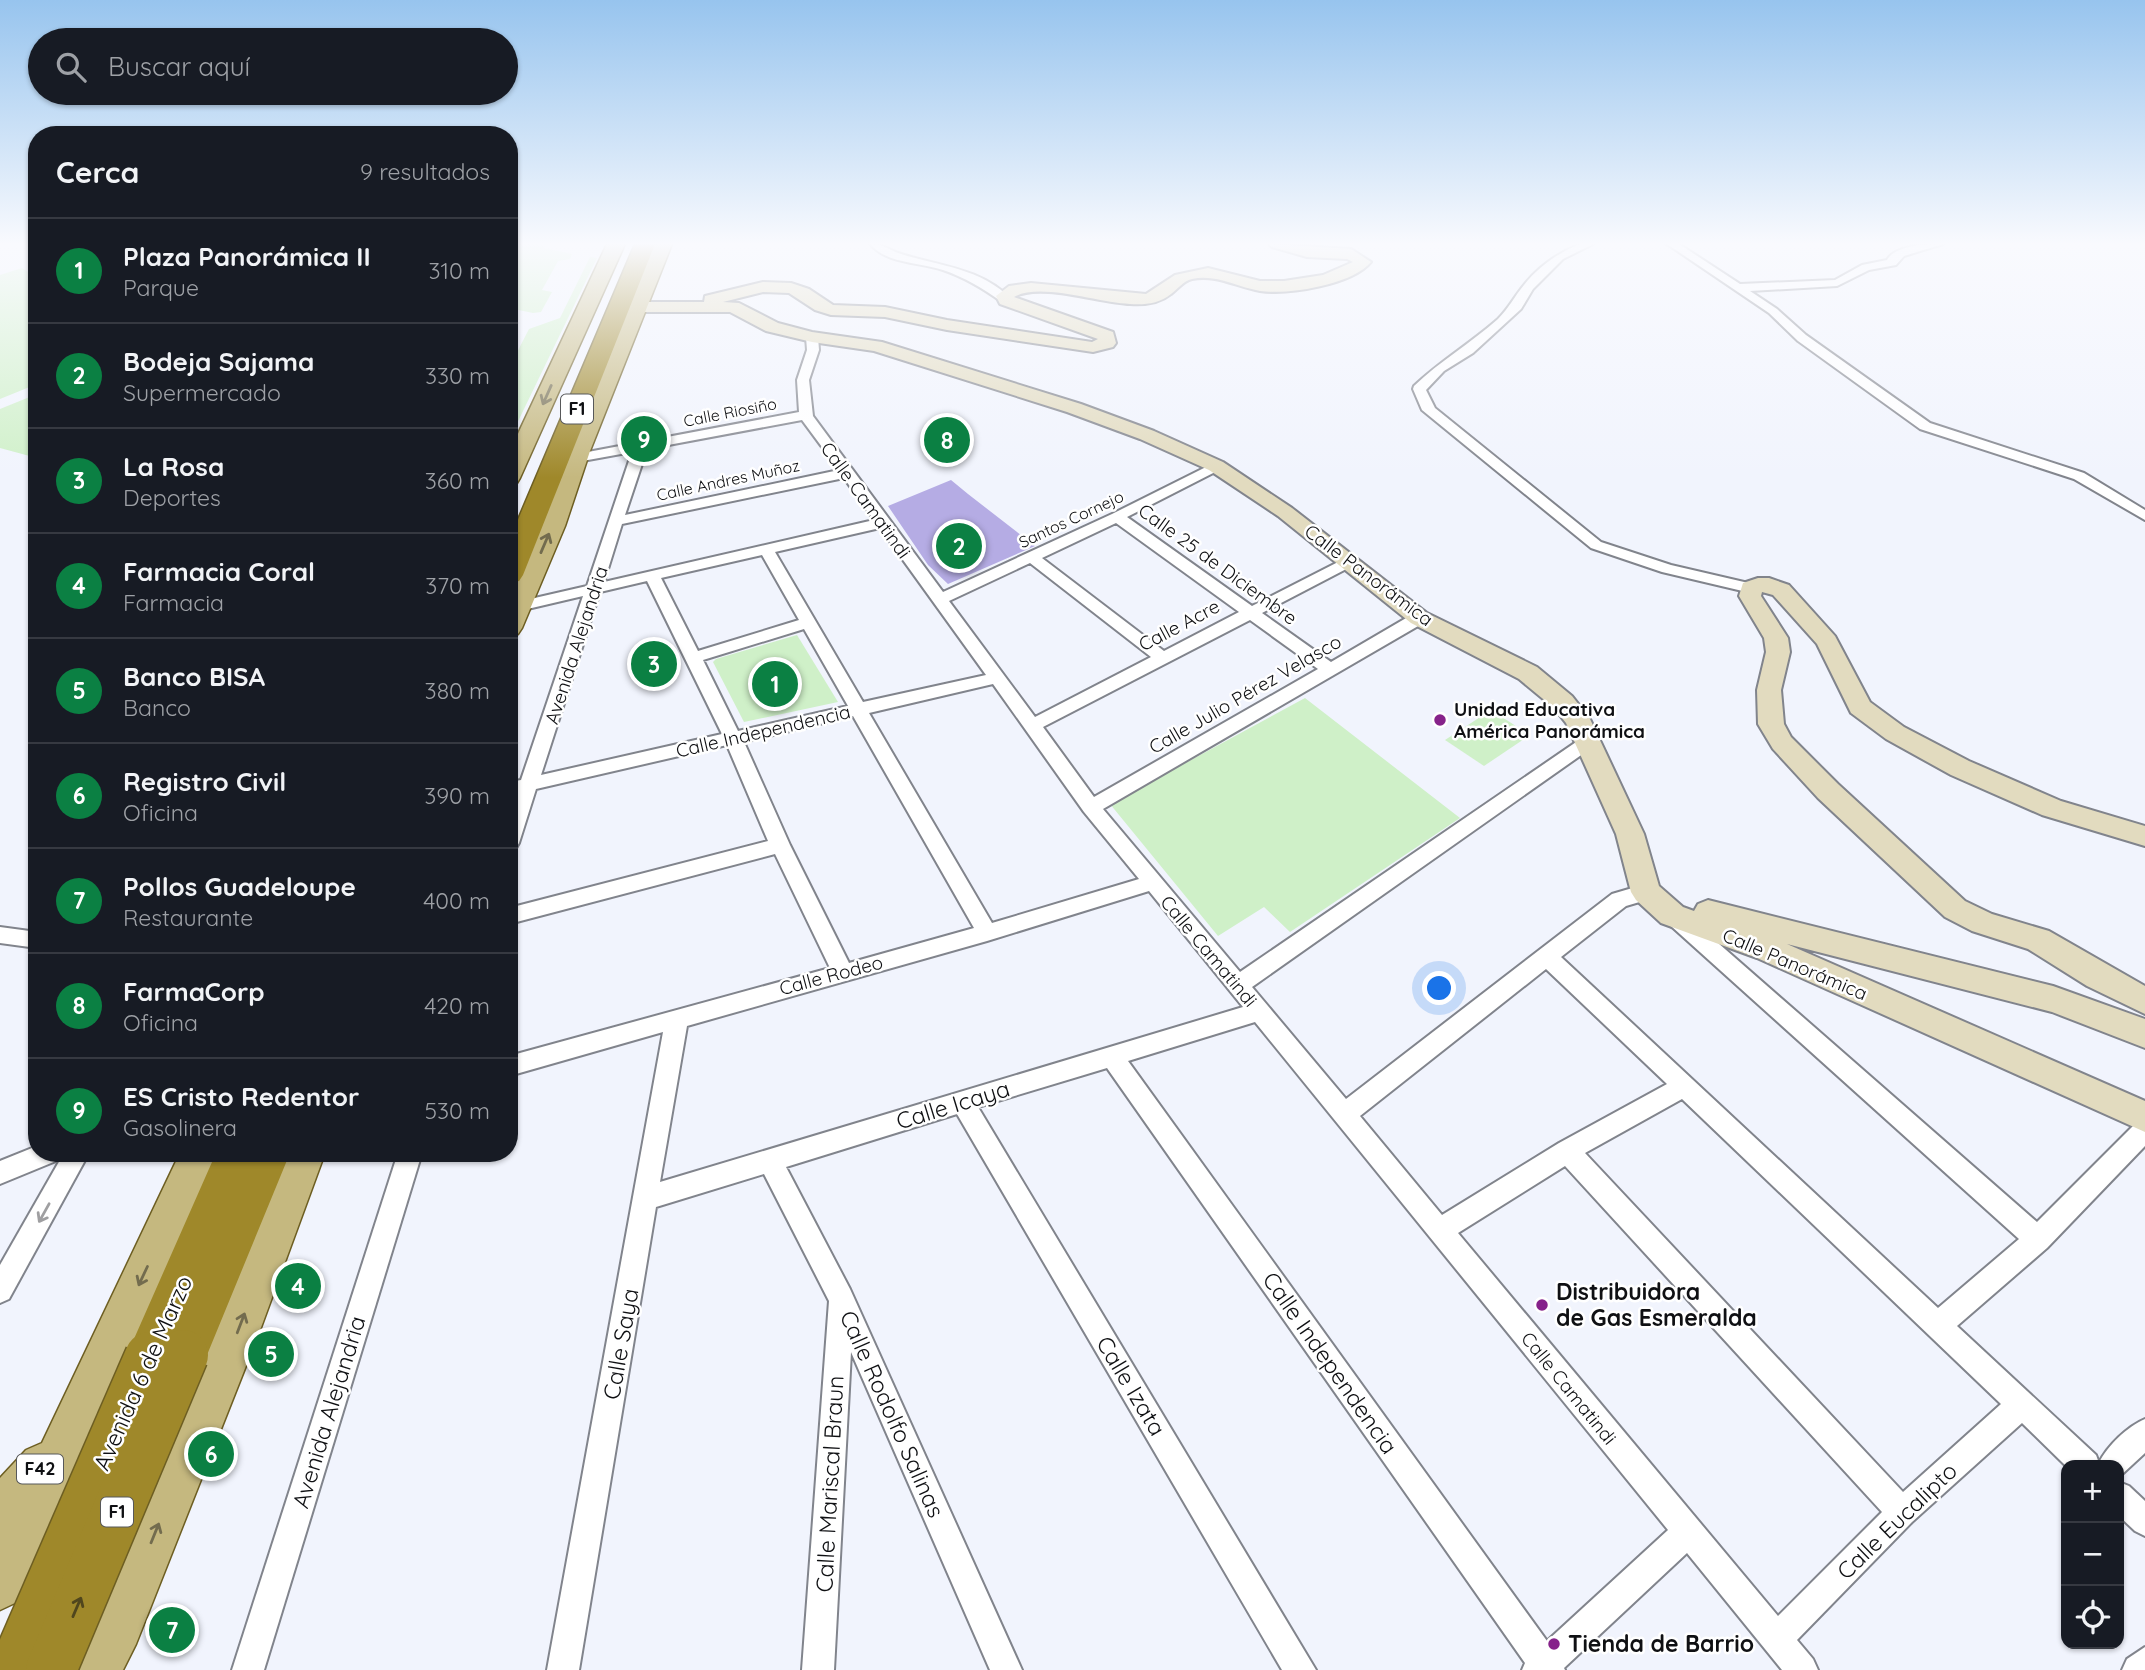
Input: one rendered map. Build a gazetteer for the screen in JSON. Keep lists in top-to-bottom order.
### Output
{
  "streets": {
    "highway": ["F1", "Avenida 6 de Marzo"],
    "main road": ["F42"],
    "street": [
      "Calle Riosiño",
      "Calle Andres Muñoz",
      "Calle Camatindi",
      "Santos Cornejo",
      "Calle 25 de Diciembre",
      "Calle Panorámica",
      "Calle Acre",
      "Avenida Alejandria",
      "Calle Julio Pérez Velasco",
      "Calle Independencia",
      "Calle Rodeo",
      "Calle Icaya",
      "Calle Saya",
      "Calle Izata",
      "Calle Rodolfo Salinas",
      "Calle Mariscal Braun",
      "Calle Eucalipto"
    ]
  },
  "crossings": [
    ["Calle Riosiño", "Calle Camatindi"],
    ["Calle Riosiño", "Avenida Alejandria"],
    ["Calle Andres Muñoz", "Calle Camatindi"],
    ["Calle Andres Muñoz", "Avenida Alejandria"],
    ["Calle Camatindi", "Santos Cornejo"],
    ["Calle Camatindi", "Calle Panorámica"],
    ["Calle Camatindi", "Calle Acre"],
    ["Calle Camatindi", "Calle Julio Pérez Velasco"],
    ["Calle Camatindi", "Calle Independencia"],
    ["Calle Camatindi", "Calle Rodeo"],
    ["Calle Camatindi", "Calle Icaya"],
    ["Calle Camatindi", "Calle Eucalipto"],
    ["Santos Cornejo", "Calle 25 de Diciembre"],
    ["Santos Cornejo", "Calle Panorámica"],
    ["Calle 25 de Diciembre", "Calle Acre"],
    ["Calle 25 de Diciembre", "Calle Julio Pérez Velasco"],
    ["Calle Panorámica", "Calle Acre"],
    ["Calle Panorámica", "Calle Julio Pérez Velasco"],
    ["Avenida Alejandria", "Calle Independencia"],
    ["Calle Independencia", "Calle Icaya"],
    ["Calle Rodeo", "Calle Saya"],
    ["Calle Icaya", "Calle Saya"],
    ["Calle Icaya", "Calle Izata"],
    ["Calle Icaya", "Calle Rodolfo Salinas"],
    ["Avenida 6 de Marzo", "F42"],
    ["Calle Rodolfo Salinas", "Calle Mariscal Braun"]
  ],
  "places": ["Unidad Educativa América Panorámica", "Distribuidora de Gas Esmeralda", "Tienda de Barrio"],
  "page": {
    "search": "Buscar aquí",
    "heading": ["Cerca", "9 resultados"],
    "list": [
      {
        "mark": "1",
        "name": "Plaza Panorámica II",
        "note": "Parque",
        "value": "310 m"
      },
      {
        "mark": "2",
        "name": "Bodeja Sajama",
        "note": "Supermercado",
        "value": "330 m"
      },
      {
        "mark": "3",
        "name": "La Rosa",
        "note": "Deportes",
        "value": "360 m"
      },
      {
        "mark": "4",
        "name": "Farmacia Coral",
        "note": "Farmacia",
        "value": "370 m"
      },
      {
        "mark": "5",
        "name": "Banco BISA",
        "note": "Banco",
        "value": "380 m"
      },
      {
        "mark": "6",
        "name": "Registro Civil",
        "note": "Oficina",
        "value": "390 m"
      },
      {
        "mark": "7",
        "name": "Pollos Guadeloupe",
        "note": "Restaurante",
        "value": "400 m"
      },
      {
        "mark": "8",
        "name": "FarmaCorp",
        "note": "Oficina",
        "value": "420 m"
      },
      {
        "mark": "9",
        "name": "ES Cristo Redentor",
        "note": "Gasolinera",
        "value": "530 m"
      }
    ],
    "pins": [
      "9",
      "8",
      "2",
      "3",
      "1",
      "4",
      "5",
      "6",
      "7"
    ],
    "map_buttons": ["+", "−"]
  }
}
